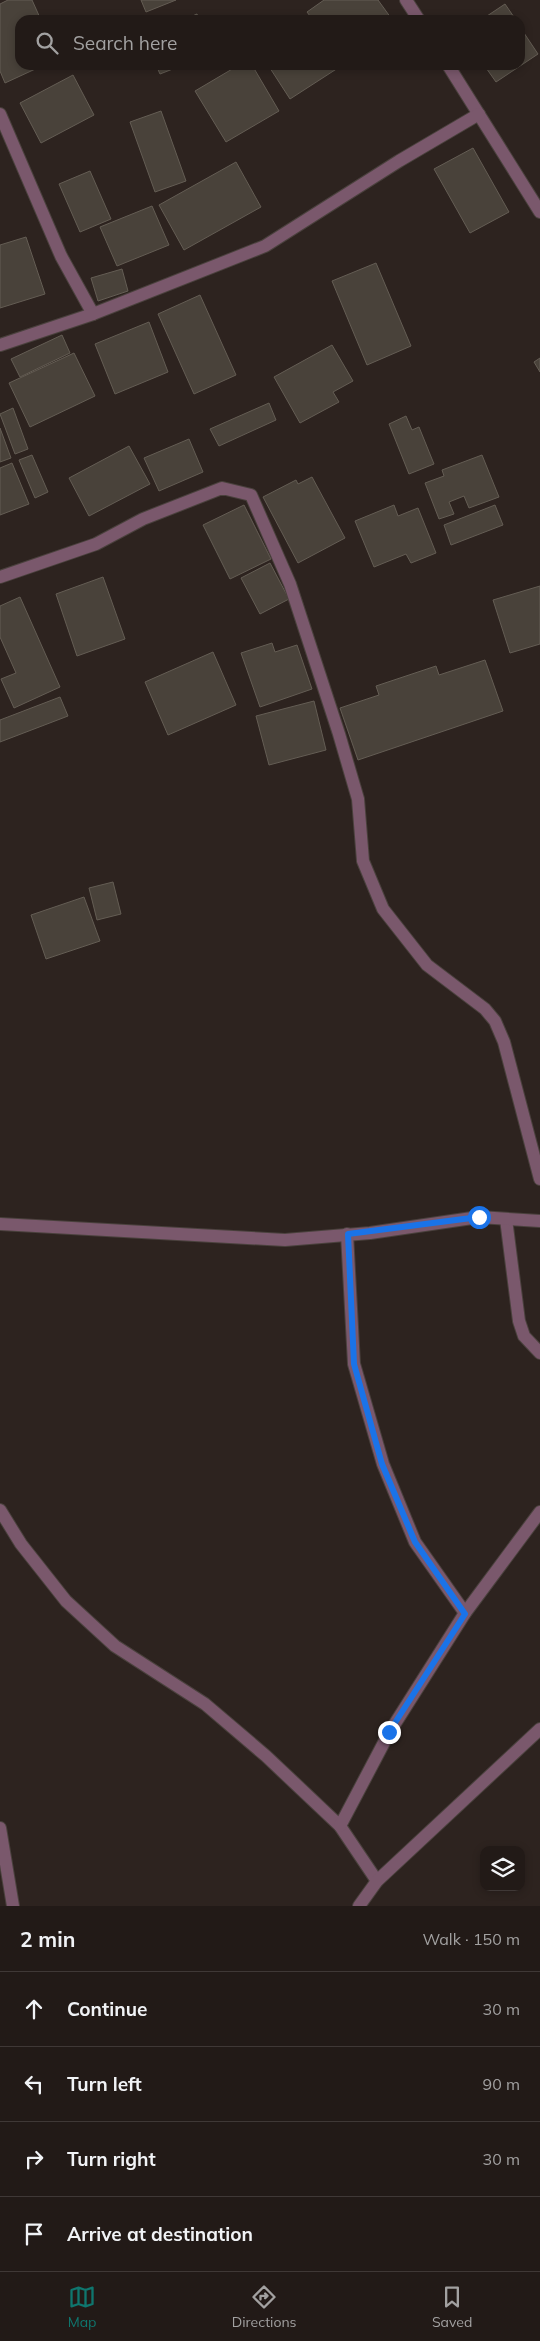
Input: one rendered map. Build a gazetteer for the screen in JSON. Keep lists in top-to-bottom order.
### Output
{
  "page": {
    "search": "Search here",
    "heading": ["2 min", "Walk · 150 m"],
    "list": [
      ["Continue", "30 m"],
      ["Turn left", "90 m"],
      ["Turn right", "30 m"],
      "Arrive at destination"
    ],
    "nav": ["Map", "Directions", "Saved"]
  }
}
